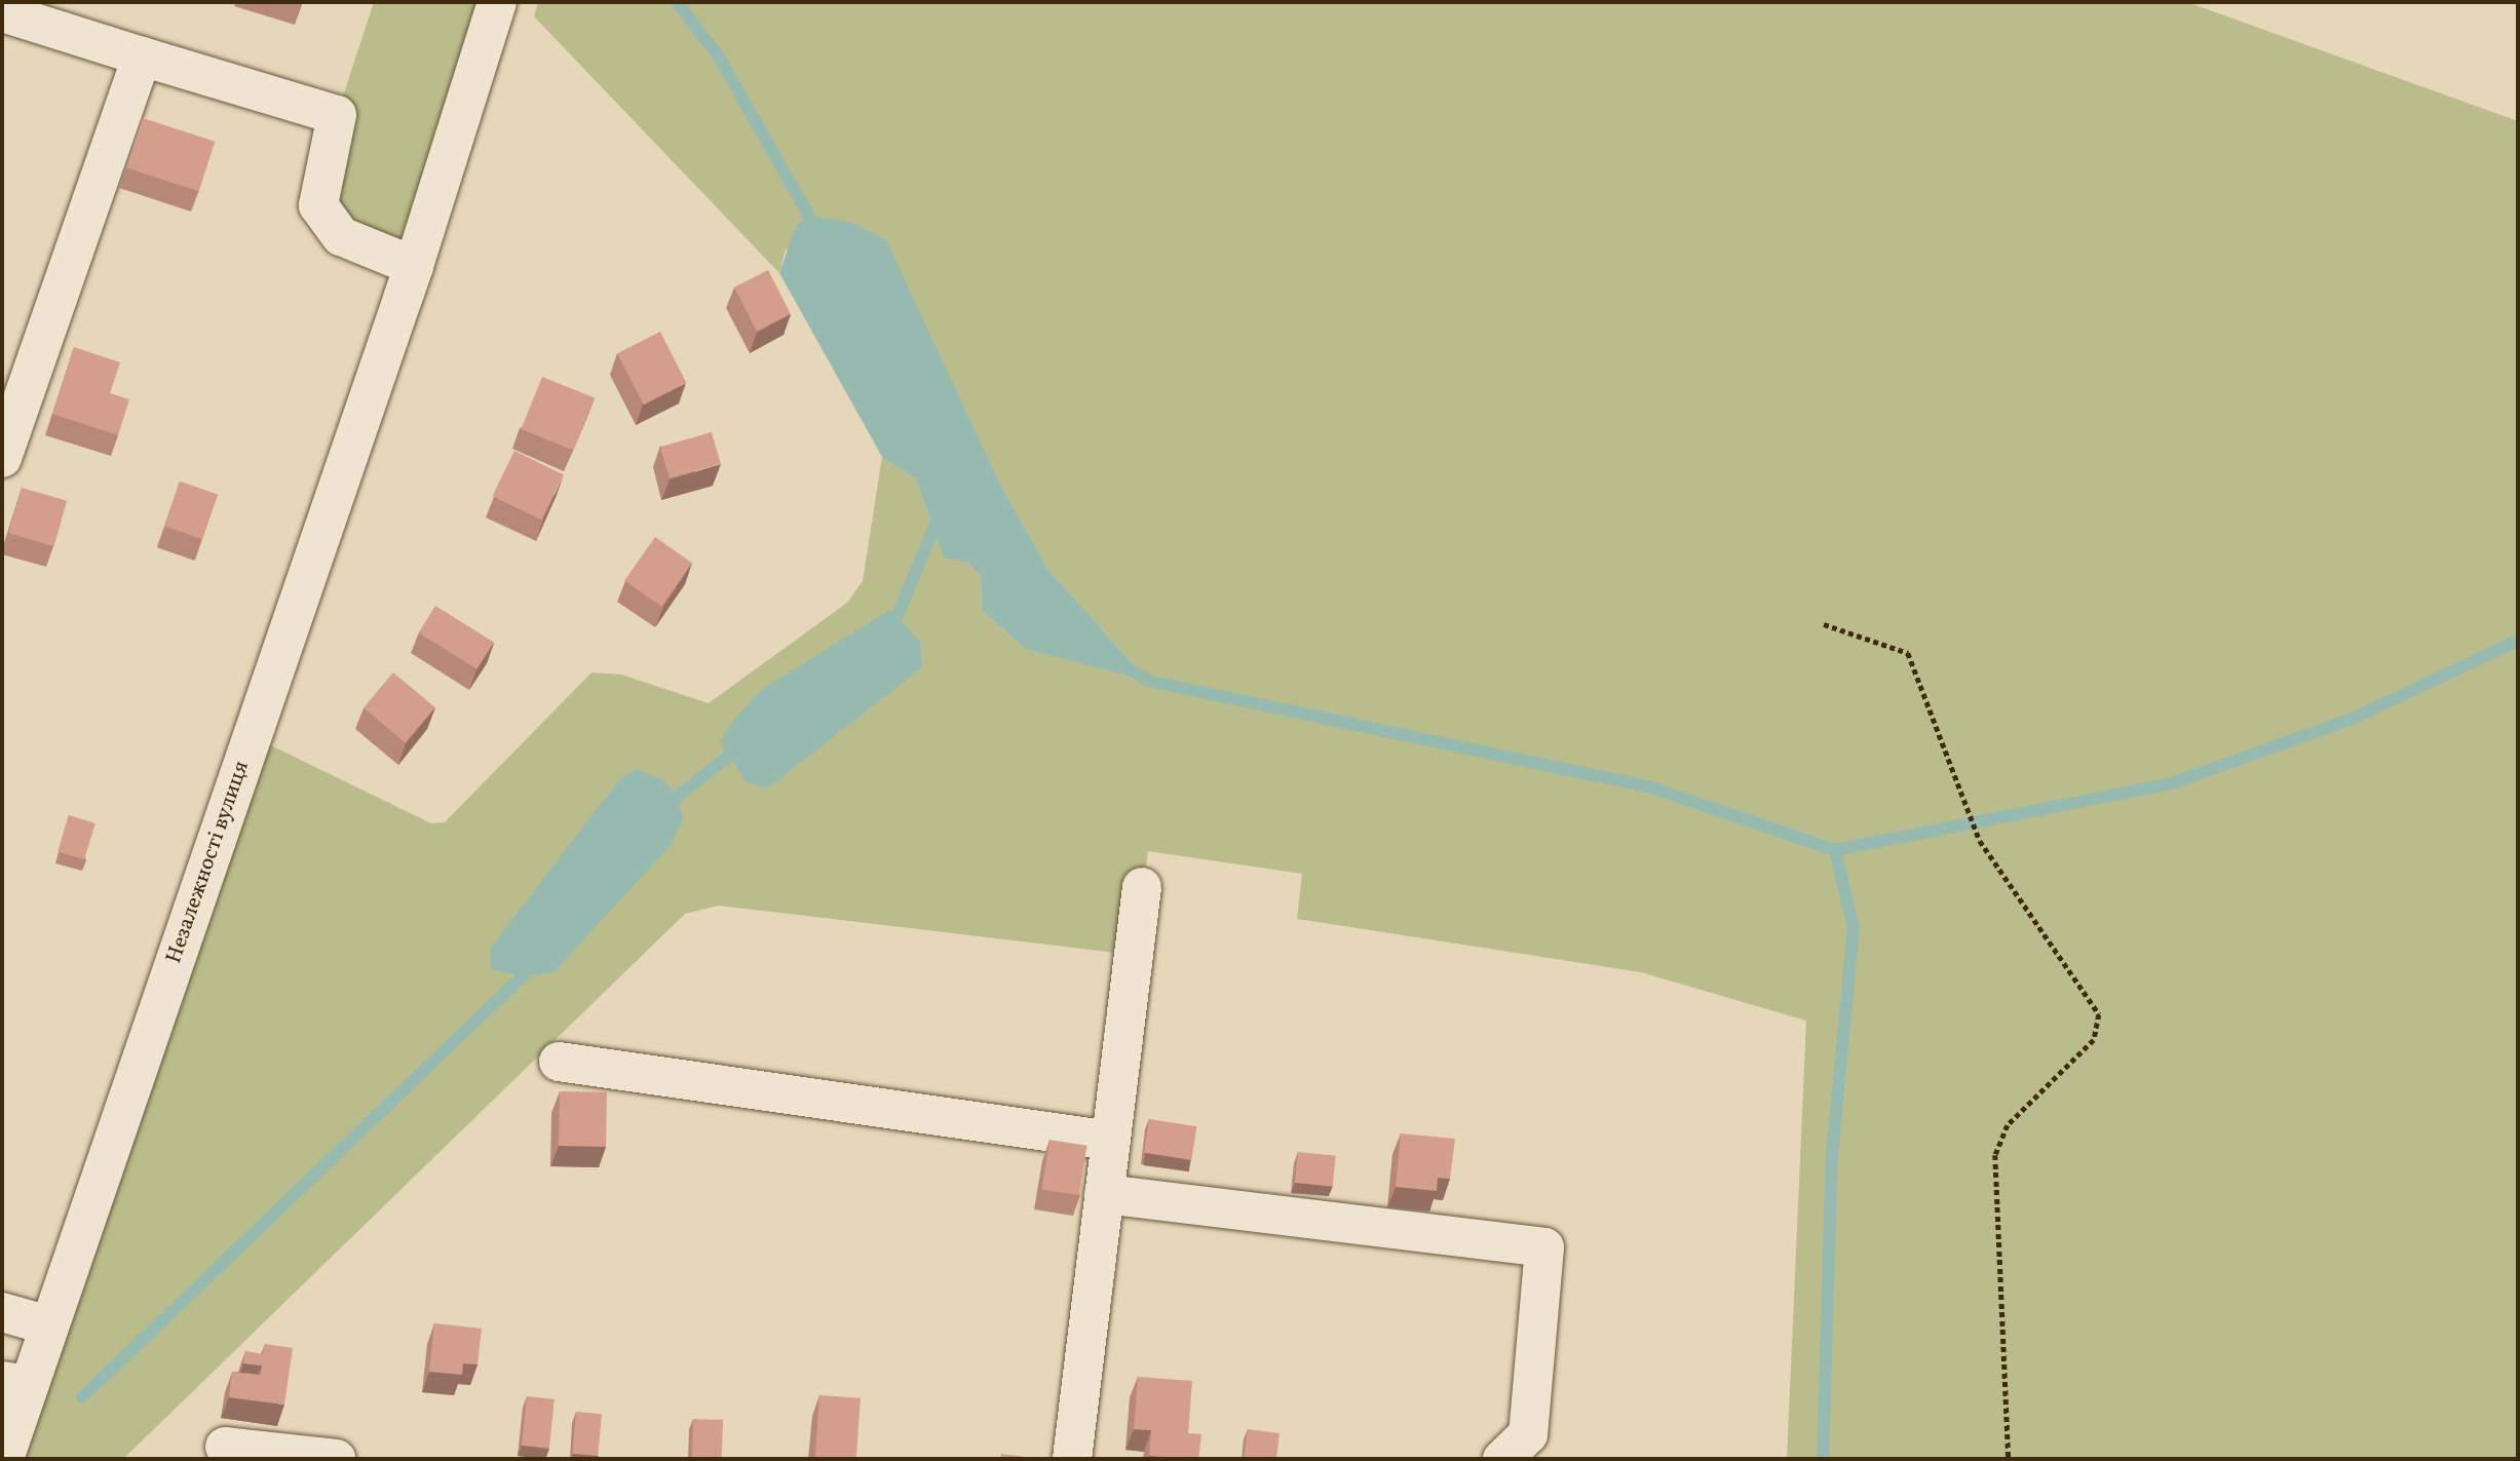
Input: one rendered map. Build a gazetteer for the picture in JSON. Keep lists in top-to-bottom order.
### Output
{
  "streets": {
    "street": ["Незалежності вулиця"]
  }
}
